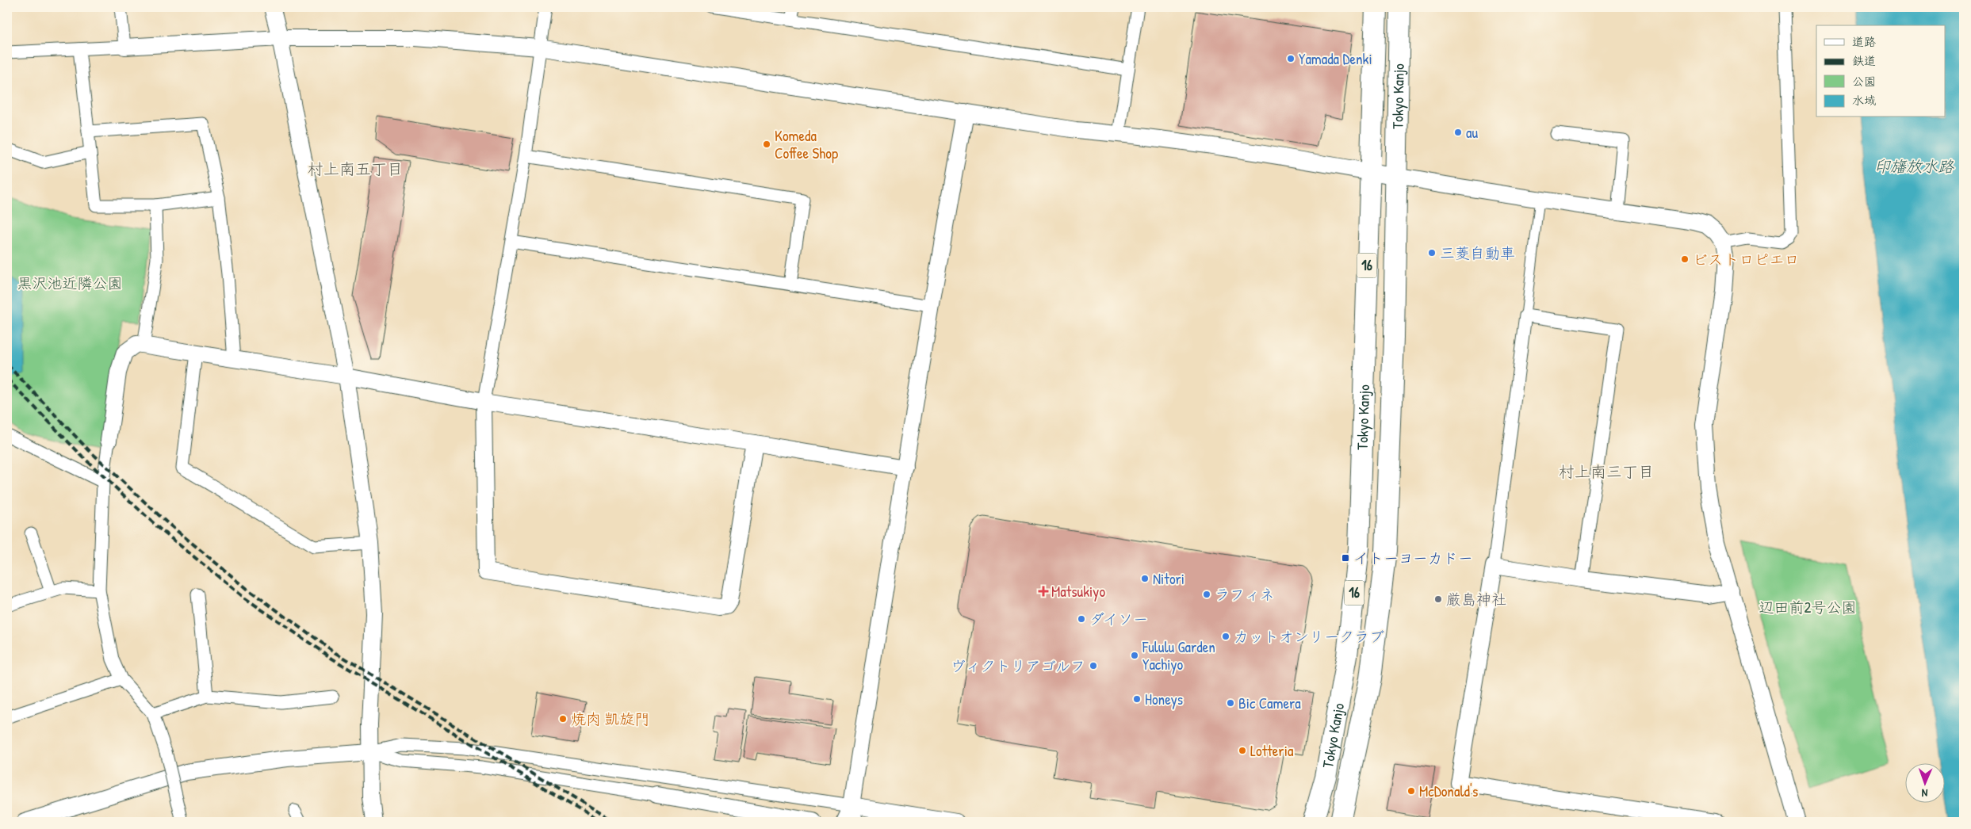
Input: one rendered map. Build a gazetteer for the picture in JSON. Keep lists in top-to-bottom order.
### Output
{
  "streets": {
    "highway": ["Tokyo Kanjo", "16"]
  },
  "districts": ["村上南五丁目", "村上南三丁目"],
  "water": ["印旛放水路"],
  "parks": ["黒沢池近隣公園", "辺田前2号公園"],
  "places": {
    "other": [
      "Yamada Denki",
      "au",
      "Komeda Coffee Shop",
      "三菱自動車",
      "ビストロピエロ",
      "Nitori",
      "ラフィネ",
      "厳島神社",
      "ダイソー",
      "カットオンリークラブ",
      "Fululu Garden Yachiyo",
      "ヴィクトリアゴルフ",
      "Honeys",
      "Bic Camera",
      "焼肉 凱旋門",
      "Lotteria",
      "McDonald's"
    ],
    "transit": ["イトーヨーカドー"],
    "health": ["Matsukiyo"]
  },
  "legend": [
    "道路",
    "鉄道",
    "公園",
    "水域"
  ],
  "north": "bottom"
}
